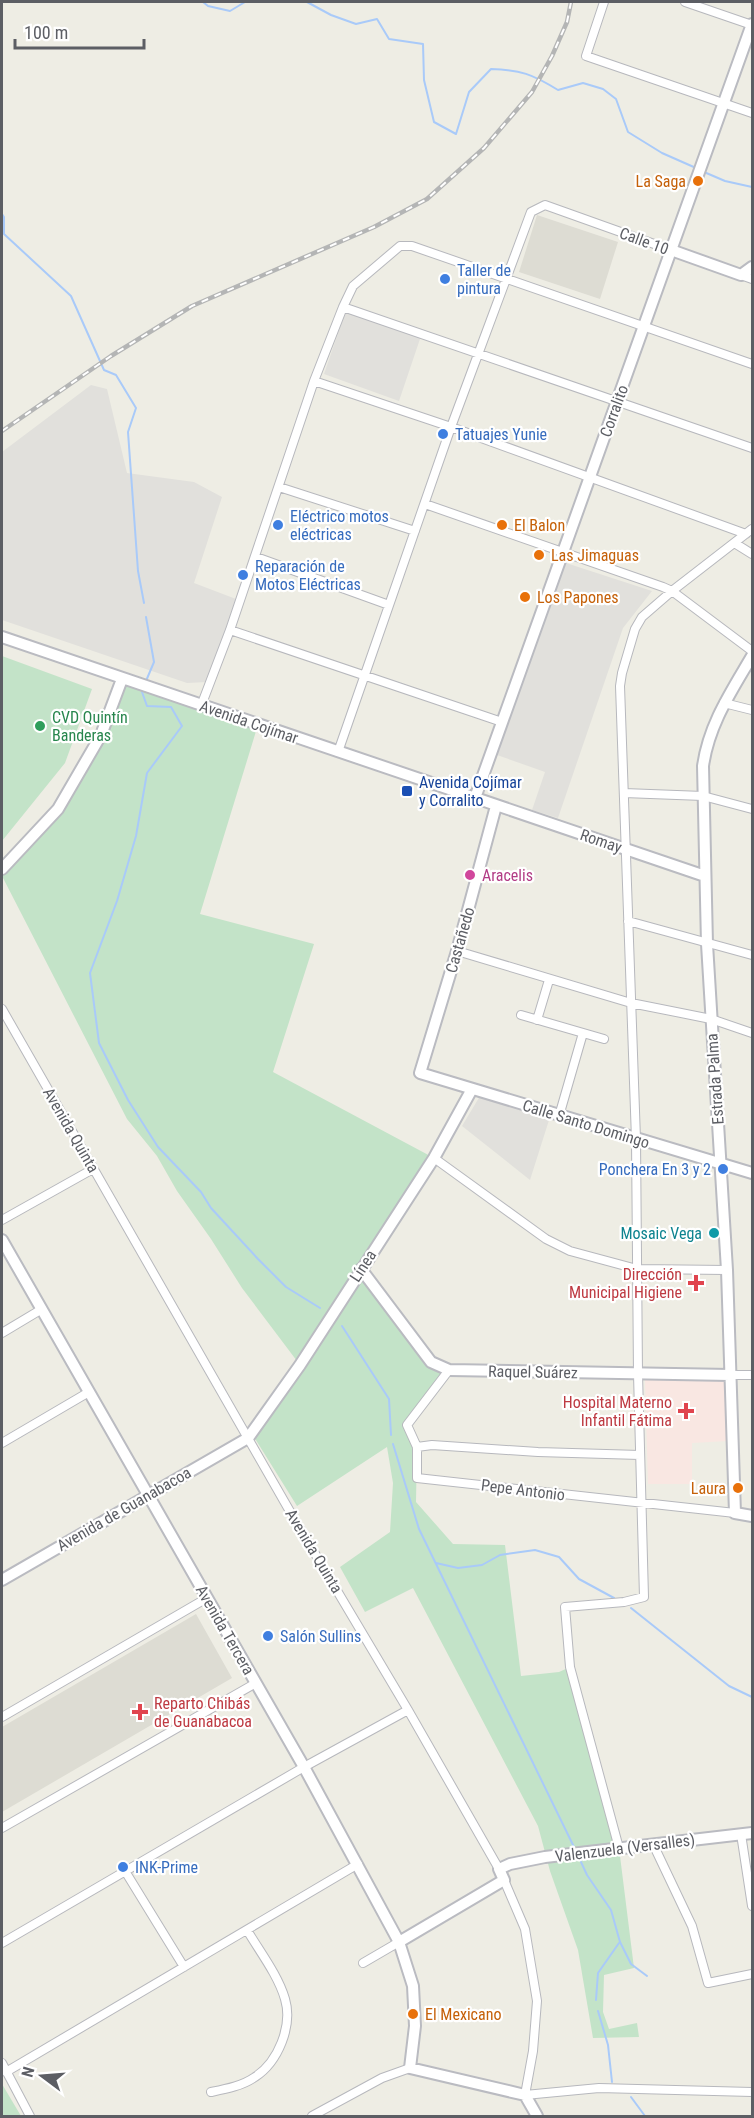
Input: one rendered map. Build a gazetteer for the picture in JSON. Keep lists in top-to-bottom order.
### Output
{
  "streets": {
    "street": [
      "Calle 10",
      "Corralito",
      "Avenida Cojímar",
      "Romay",
      "Castañedo",
      "Estrada Palma",
      "Calle Santo Domingo",
      "Avenida Quinta",
      "Línea",
      "Raquel Suárez",
      "Pepe Antonio",
      "Avenida de Guanabacoa",
      "Avenida Tercera",
      "Valenzuela (Versalles)"
    ]
  },
  "crossings": [
    ["Calle 10", "Corralito"],
    ["Corralito", "Avenida Cojímar"],
    ["Avenida Cojímar", "Romay"],
    ["Avenida Cojímar", "Castañedo"],
    ["Romay", "Castañedo"],
    ["Romay", "Estrada Palma"],
    ["Castañedo", "Calle Santo Domingo"],
    ["Estrada Palma", "Calle Santo Domingo"],
    ["Estrada Palma", "Raquel Suárez"],
    ["Estrada Palma", "Pepe Antonio"],
    ["Calle Santo Domingo", "Línea"],
    ["Avenida Quinta", "Línea"],
    ["Avenida Quinta", "Avenida de Guanabacoa"],
    ["Avenida Quinta", "Valenzuela (Versalles)"],
    ["Línea", "Avenida de Guanabacoa"],
    ["Raquel Suárez", "Pepe Antonio"],
    ["Avenida de Guanabacoa", "Avenida Tercera"]
  ],
  "places": {
    "other": [
      "La Saga",
      "Taller de pintura",
      "Tatuajes Yunie",
      "Eléctrico motos eléctricas",
      "El Balon",
      "Las Jimaguas",
      "Reparación de Motos Eléctricas",
      "Los Papones",
      "CVD Quintín Banderas",
      "Aracelis",
      "Ponchera En 3 y 2",
      "Mosaic Vega",
      "Laura",
      "Salón Sullins",
      "INK-Prime",
      "El Mexicano"
    ],
    "transit": ["Avenida Cojímar y Corralito"],
    "health": ["Dirección Municipal Higiene", "Hospital Materno Infantil Fátima", "Reparto Chibás de Guanabacoa"]
  },
  "scale_bar": "100 m",
  "north": "left"
}
